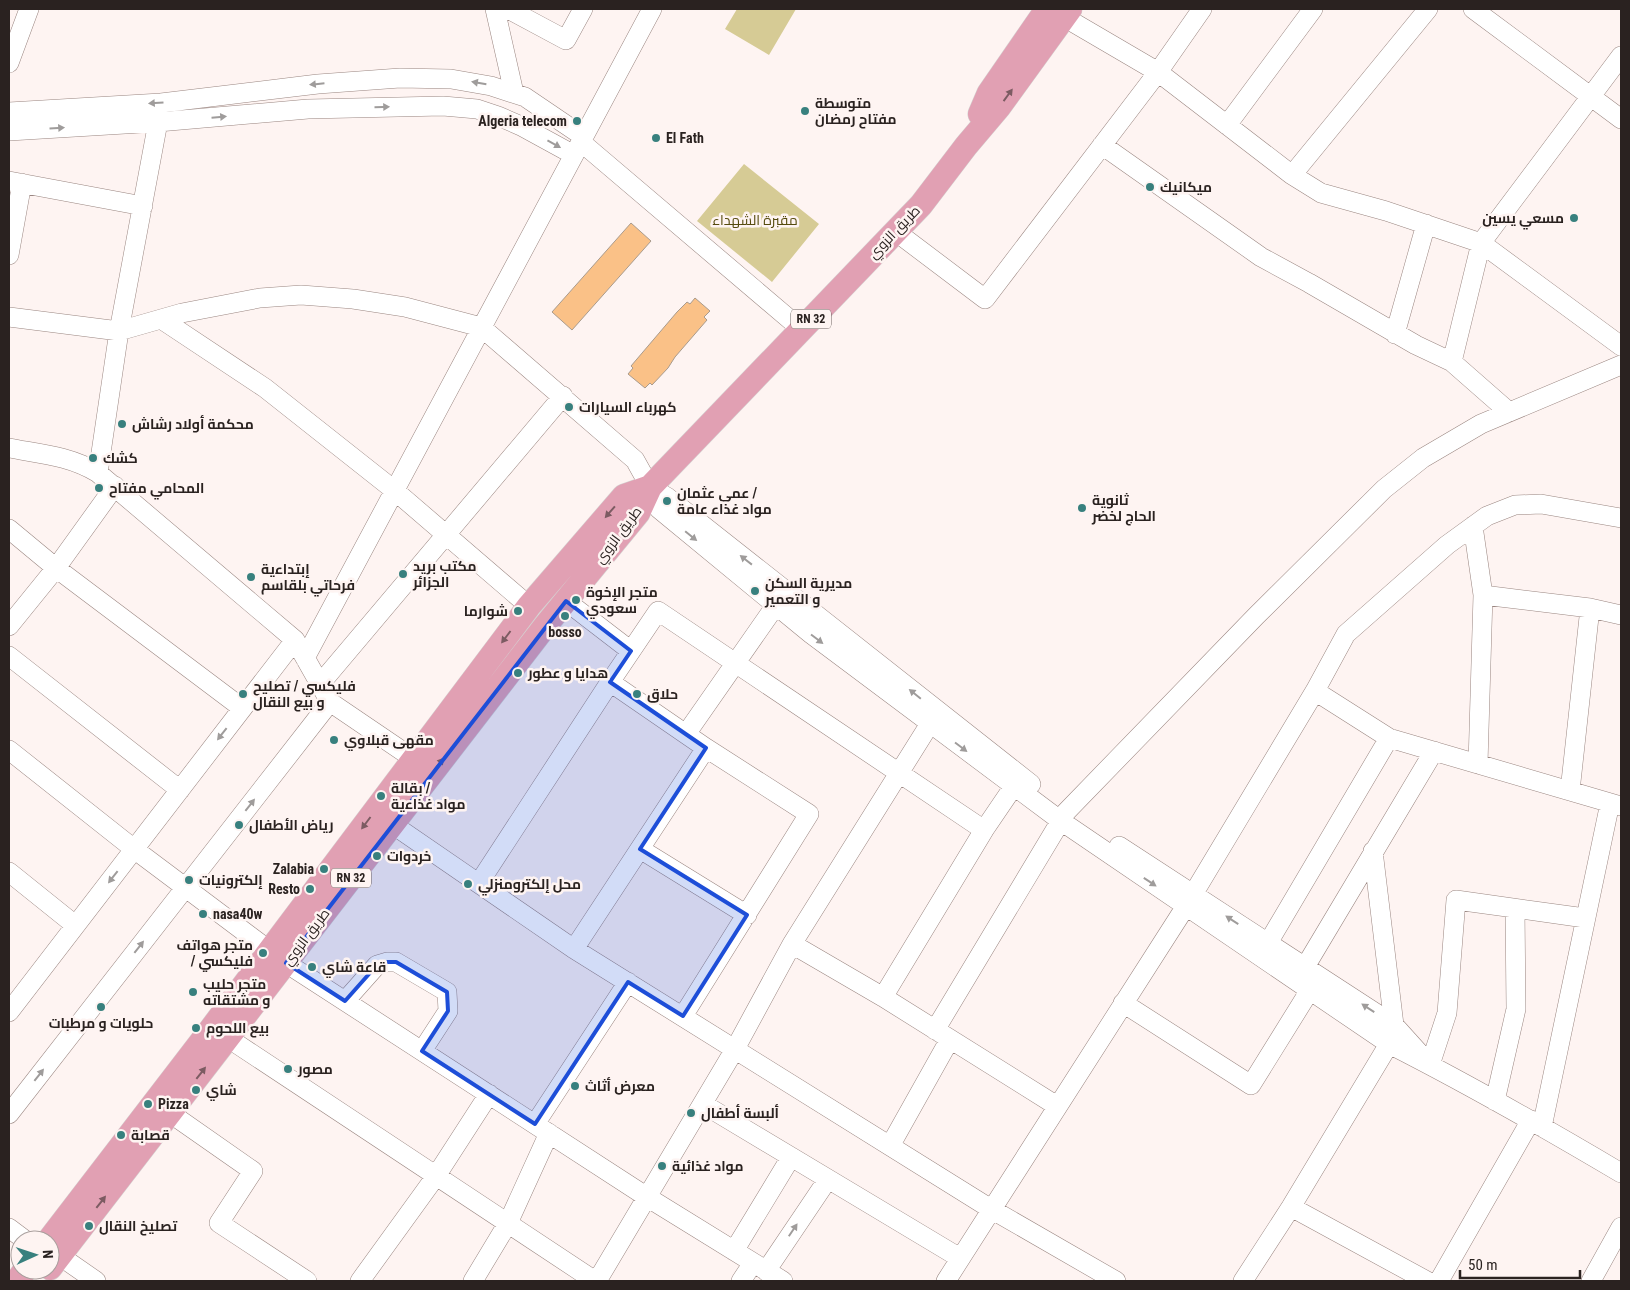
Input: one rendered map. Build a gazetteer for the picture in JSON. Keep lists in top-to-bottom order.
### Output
{
  "streets": {
    "main road": ["طريق الزوي", "RN 32"]
  },
  "parks": ["مقبرة الشهداء"],
  "places": [
    "متوسطة مفتاح رمضان",
    "Algeria telecom",
    "El Fath",
    "ميكانيك",
    "مسعي يسين",
    "كهرباء السيارات",
    "محكمة أولاد رشاش",
    "كشك",
    "المحامي مفتاح",
    "عمي عثمان / مواد غذاء عامة",
    "ثانوية الحاج لخضر",
    "مكتب بريد الجزائر",
    "إبتداءية فرحاتي بلقاسم",
    "مديرية السكن و التعمير",
    "متجر الإخوة سعودي",
    "شوارما",
    "bosso",
    "هدايا و عطور",
    "فليكسي / تصليح و بيع النقال",
    "حلاق",
    "مقهى قبلاوي",
    "بقالة / مواد غذاءية",
    "رياض الأطفال",
    "خردوات",
    "Zalabia",
    "إلكترونيات",
    "محل إلكترومنزلي",
    "Resto",
    "nasa40w",
    "متجر هواتف / فليكسي",
    "قاعة شاي",
    "متجر حليب و مشتقاته",
    "حلويات و مرطبات",
    "بيع اللحوم",
    "مصور",
    "معرض أثاث",
    "شاي",
    "Pizza",
    "ألبسة أطفال",
    "قصابة",
    "مواد غذائية",
    "تصليخ النقال"
  ],
  "scale_bar": "50 m",
  "north": "right"
}
